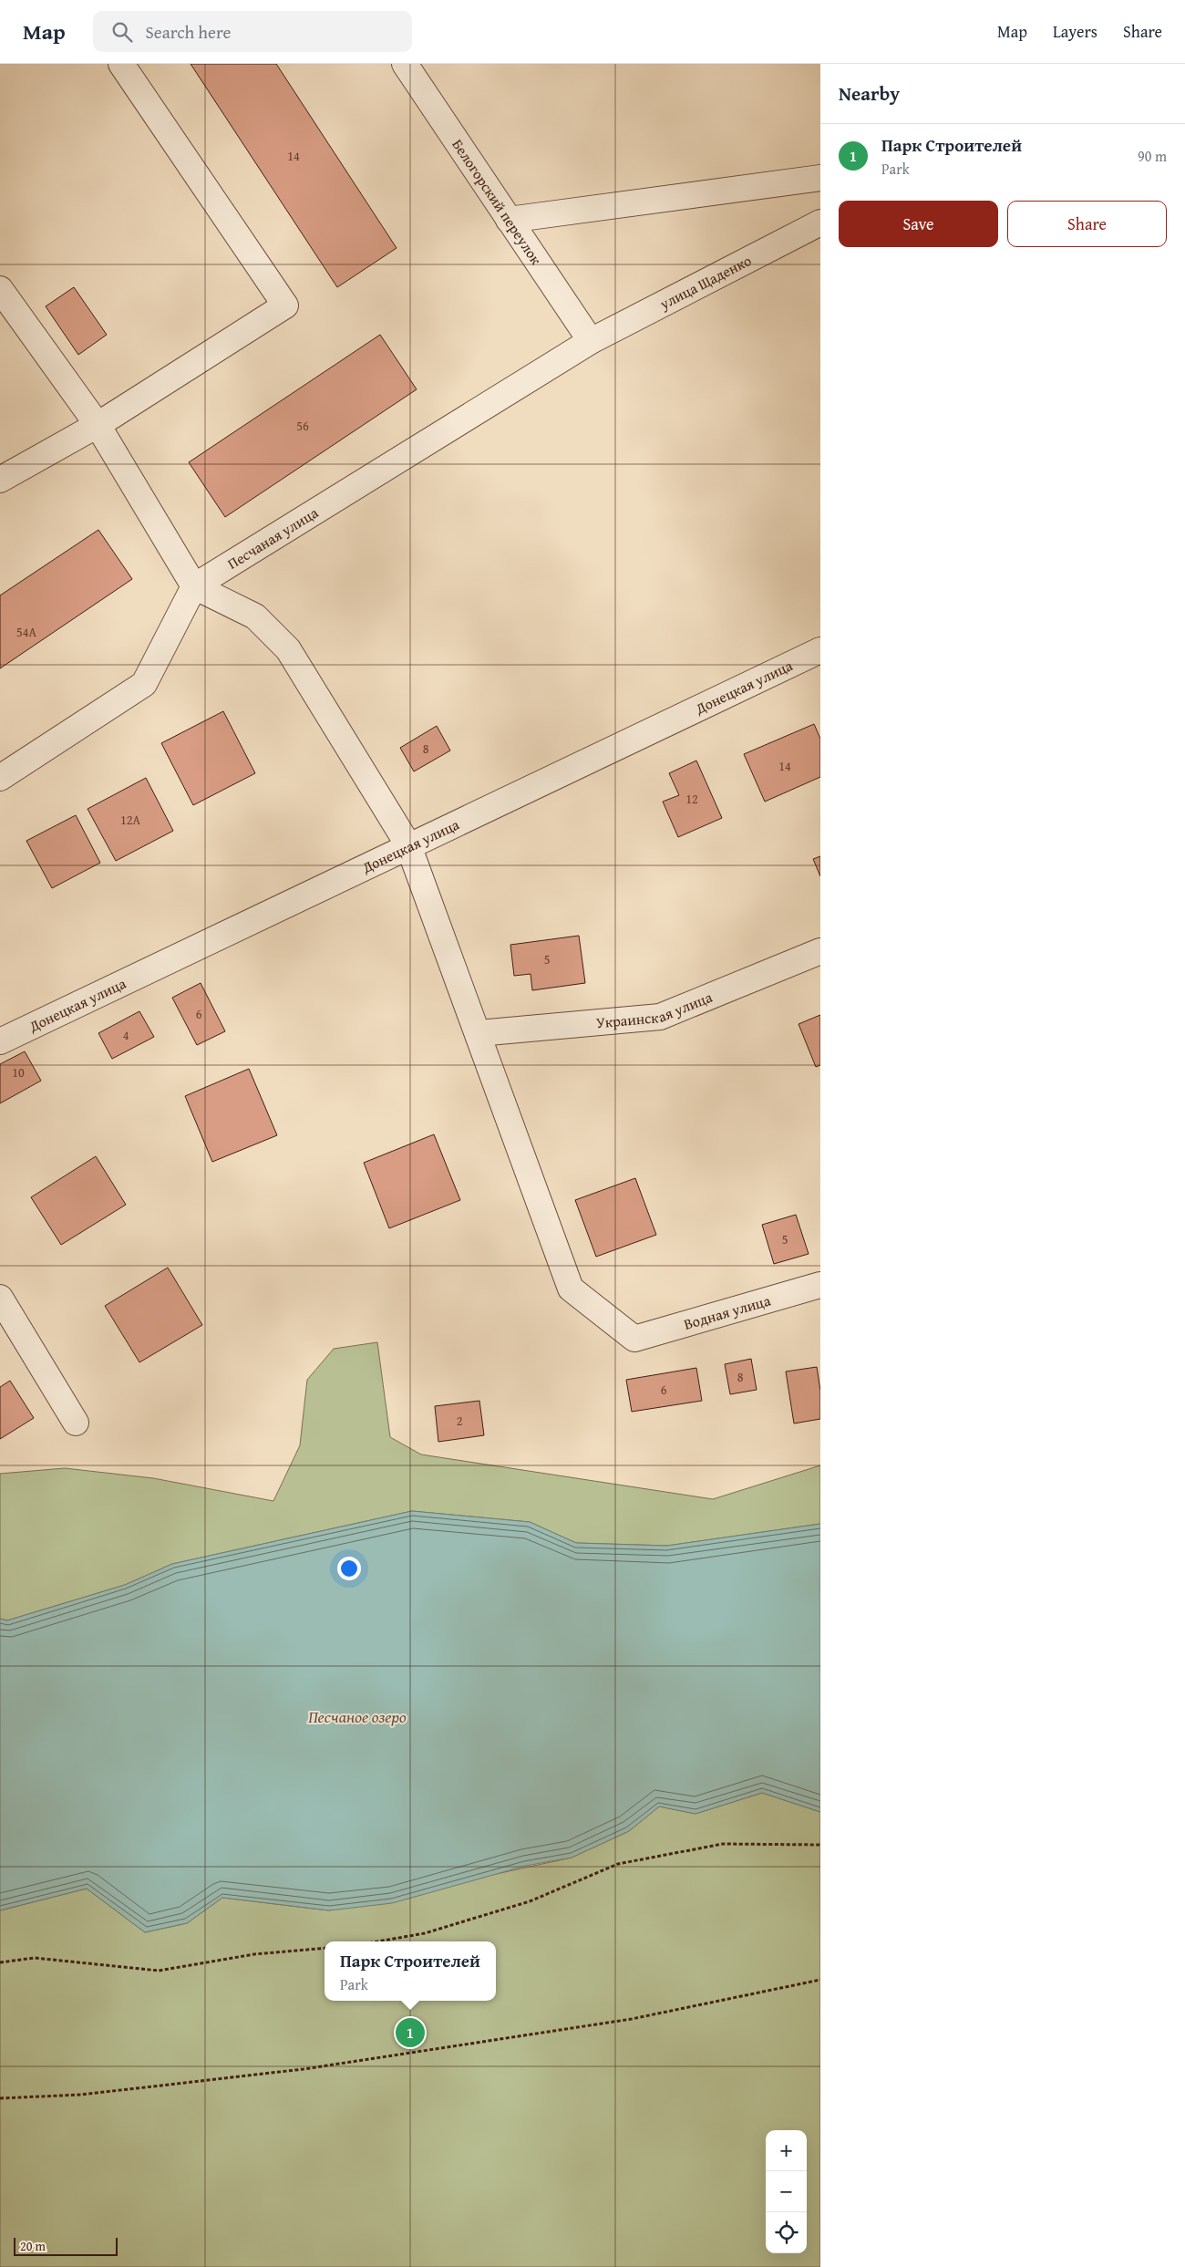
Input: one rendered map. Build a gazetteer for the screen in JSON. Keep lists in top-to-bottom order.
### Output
{
  "streets": {
    "street": [
      "Белогорский переулок",
      "улица Щаденко",
      "Песчаная улица",
      "Донецкая улица",
      "Украинская улица",
      "Водная улица"
    ]
  },
  "crossings": [
    ["Белогорский переулок", "улица Щаденко"],
    ["Белогорский переулок", "Песчаная улица"],
    ["улица Щаденко", "Песчаная улица"],
    ["Украинская улица", "Водная улица"]
  ],
  "water": ["Песчаное озеро"],
  "house_numbers": [
    "14",
    "56",
    "54А",
    "8",
    "14",
    "12",
    "12А",
    "5",
    "6",
    "4",
    "10",
    "5",
    "8",
    "6",
    "2"
  ],
  "scale_bar": "20 m",
  "page": {
    "header": "Map",
    "search": "Search here",
    "nav": ["Map", "Layers", "Share"],
    "heading": "Nearby",
    "list": [
      {
        "mark": "1",
        "name": "Парк Строителей",
        "note": "Park",
        "value": "90 m"
      }
    ],
    "buttons": ["Save", "Share"],
    "popup": ["Парк Строителей", "Park"],
    "pins": "1",
    "map_buttons": ["+", "−"],
    "scale": "20 m"
  }
}
